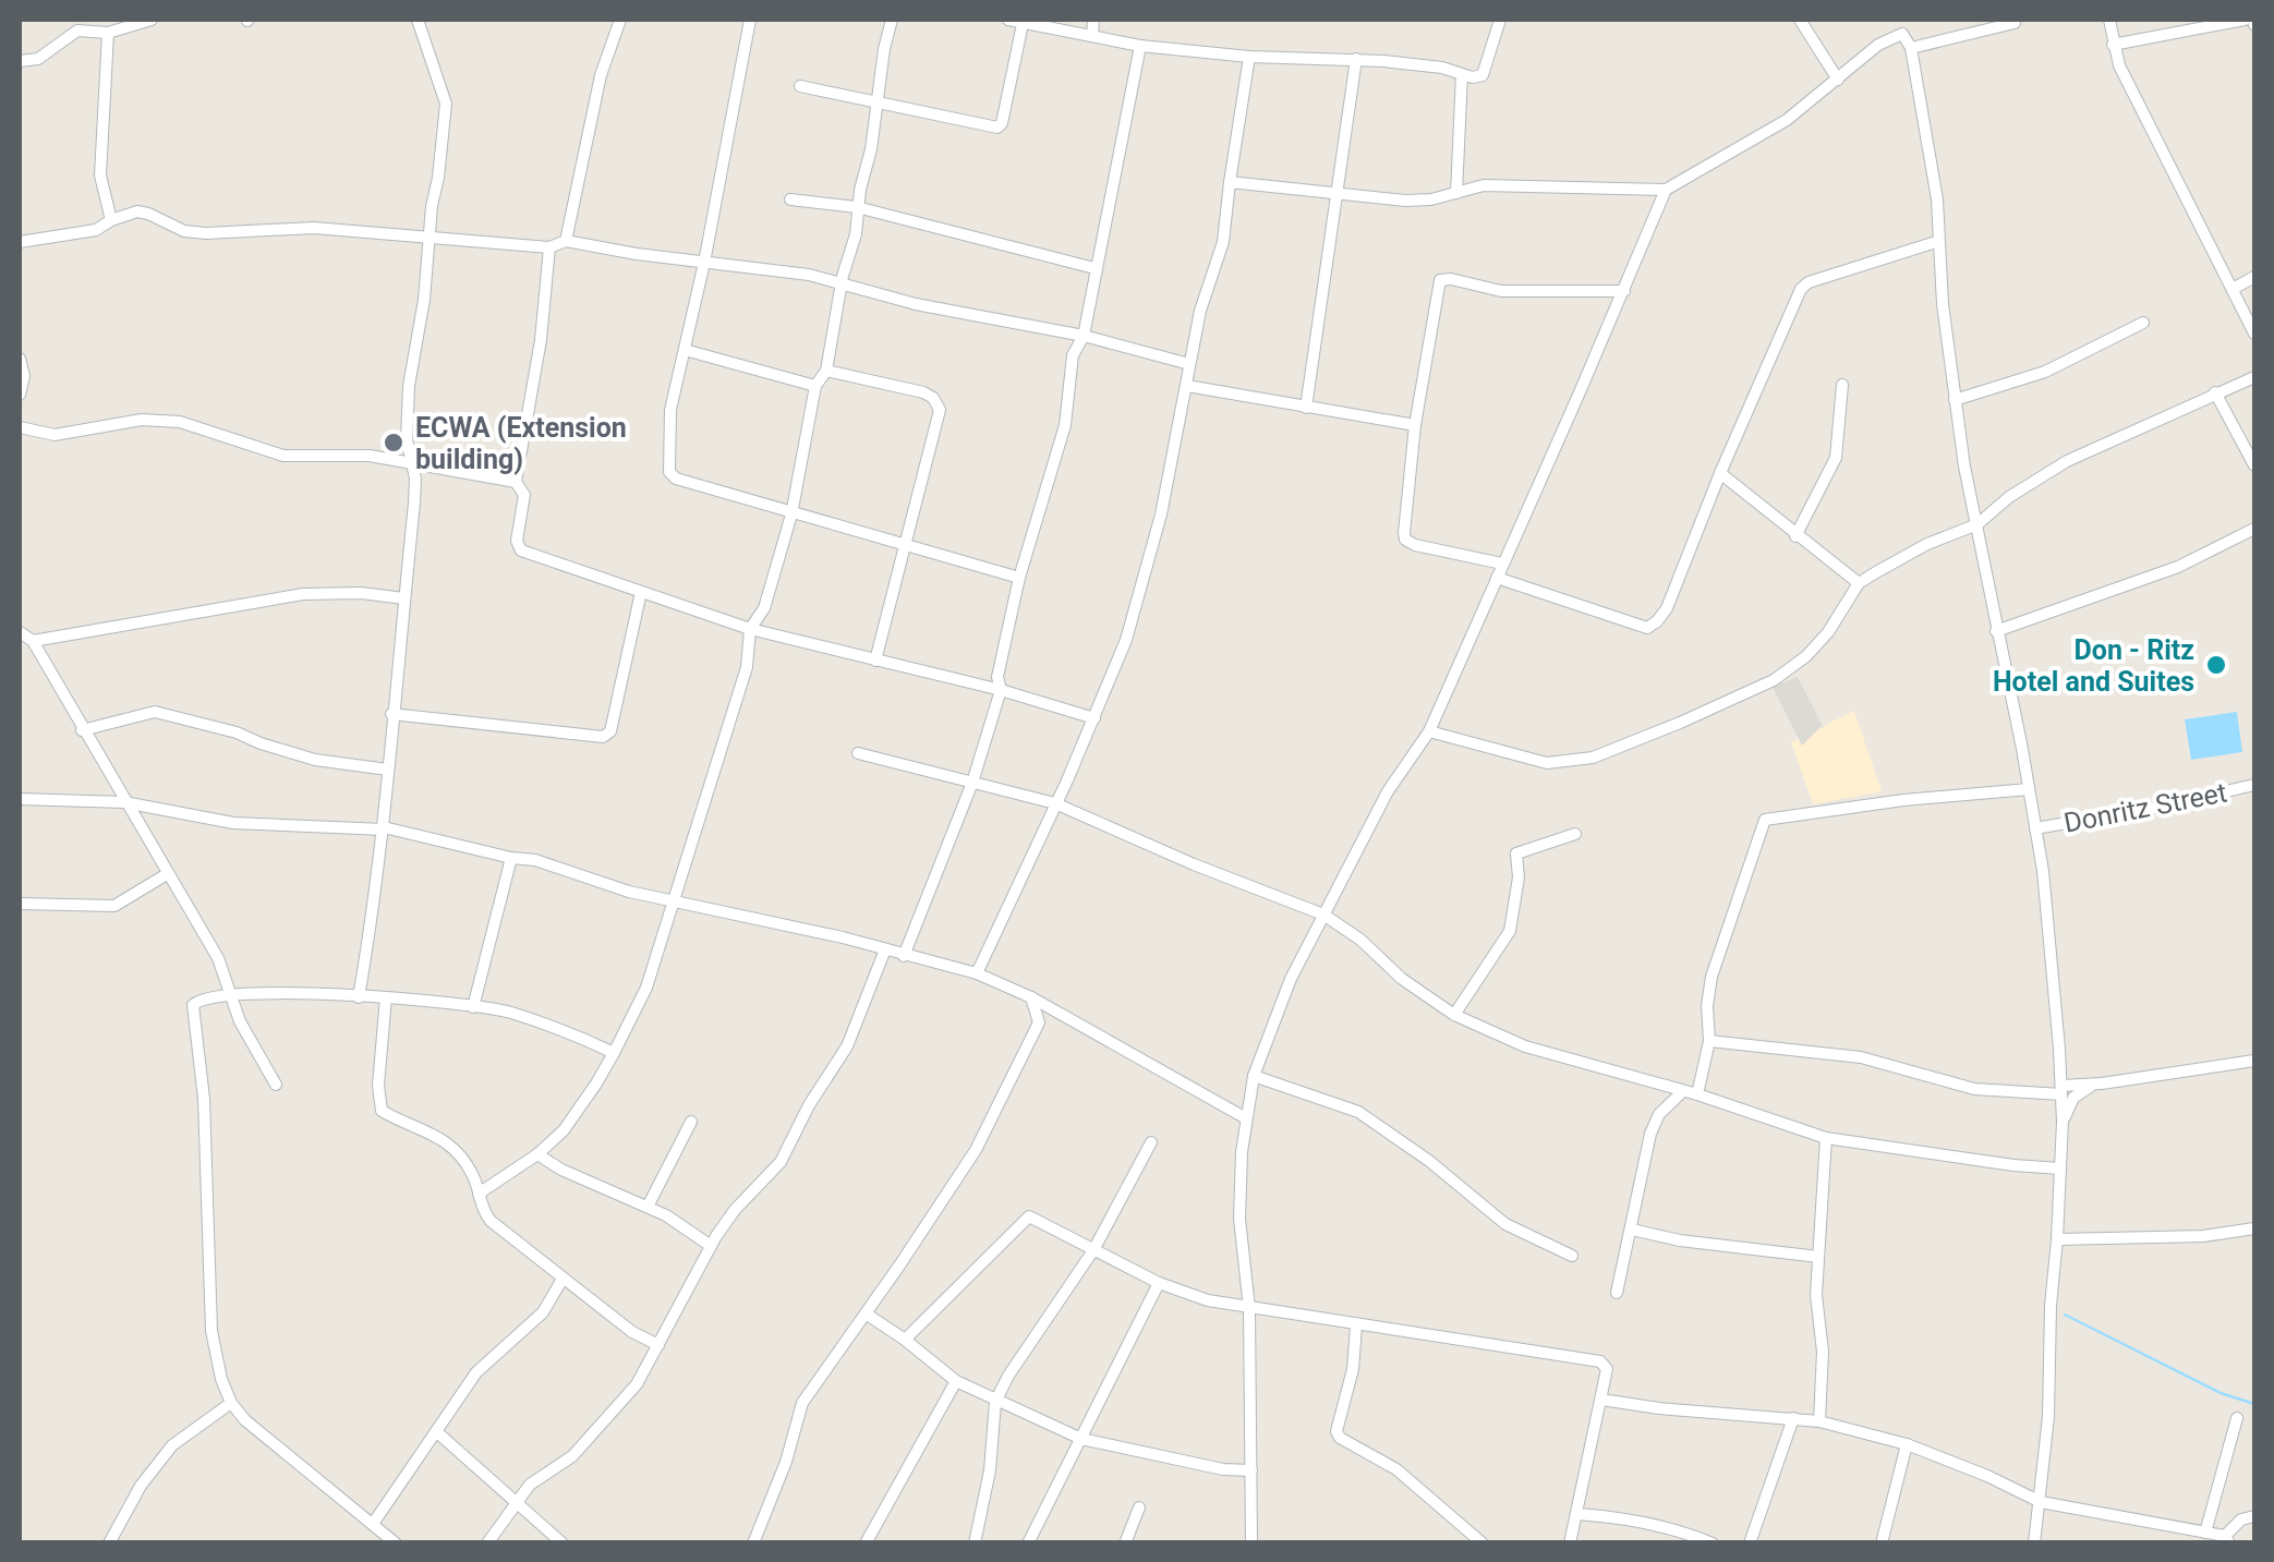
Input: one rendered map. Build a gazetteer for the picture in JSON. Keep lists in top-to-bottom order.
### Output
{
  "streets": {
    "street": ["Donritz Street"]
  },
  "places": ["ECWA (Extension building)", "Don - Ritz Hotel and Suites"]
}
